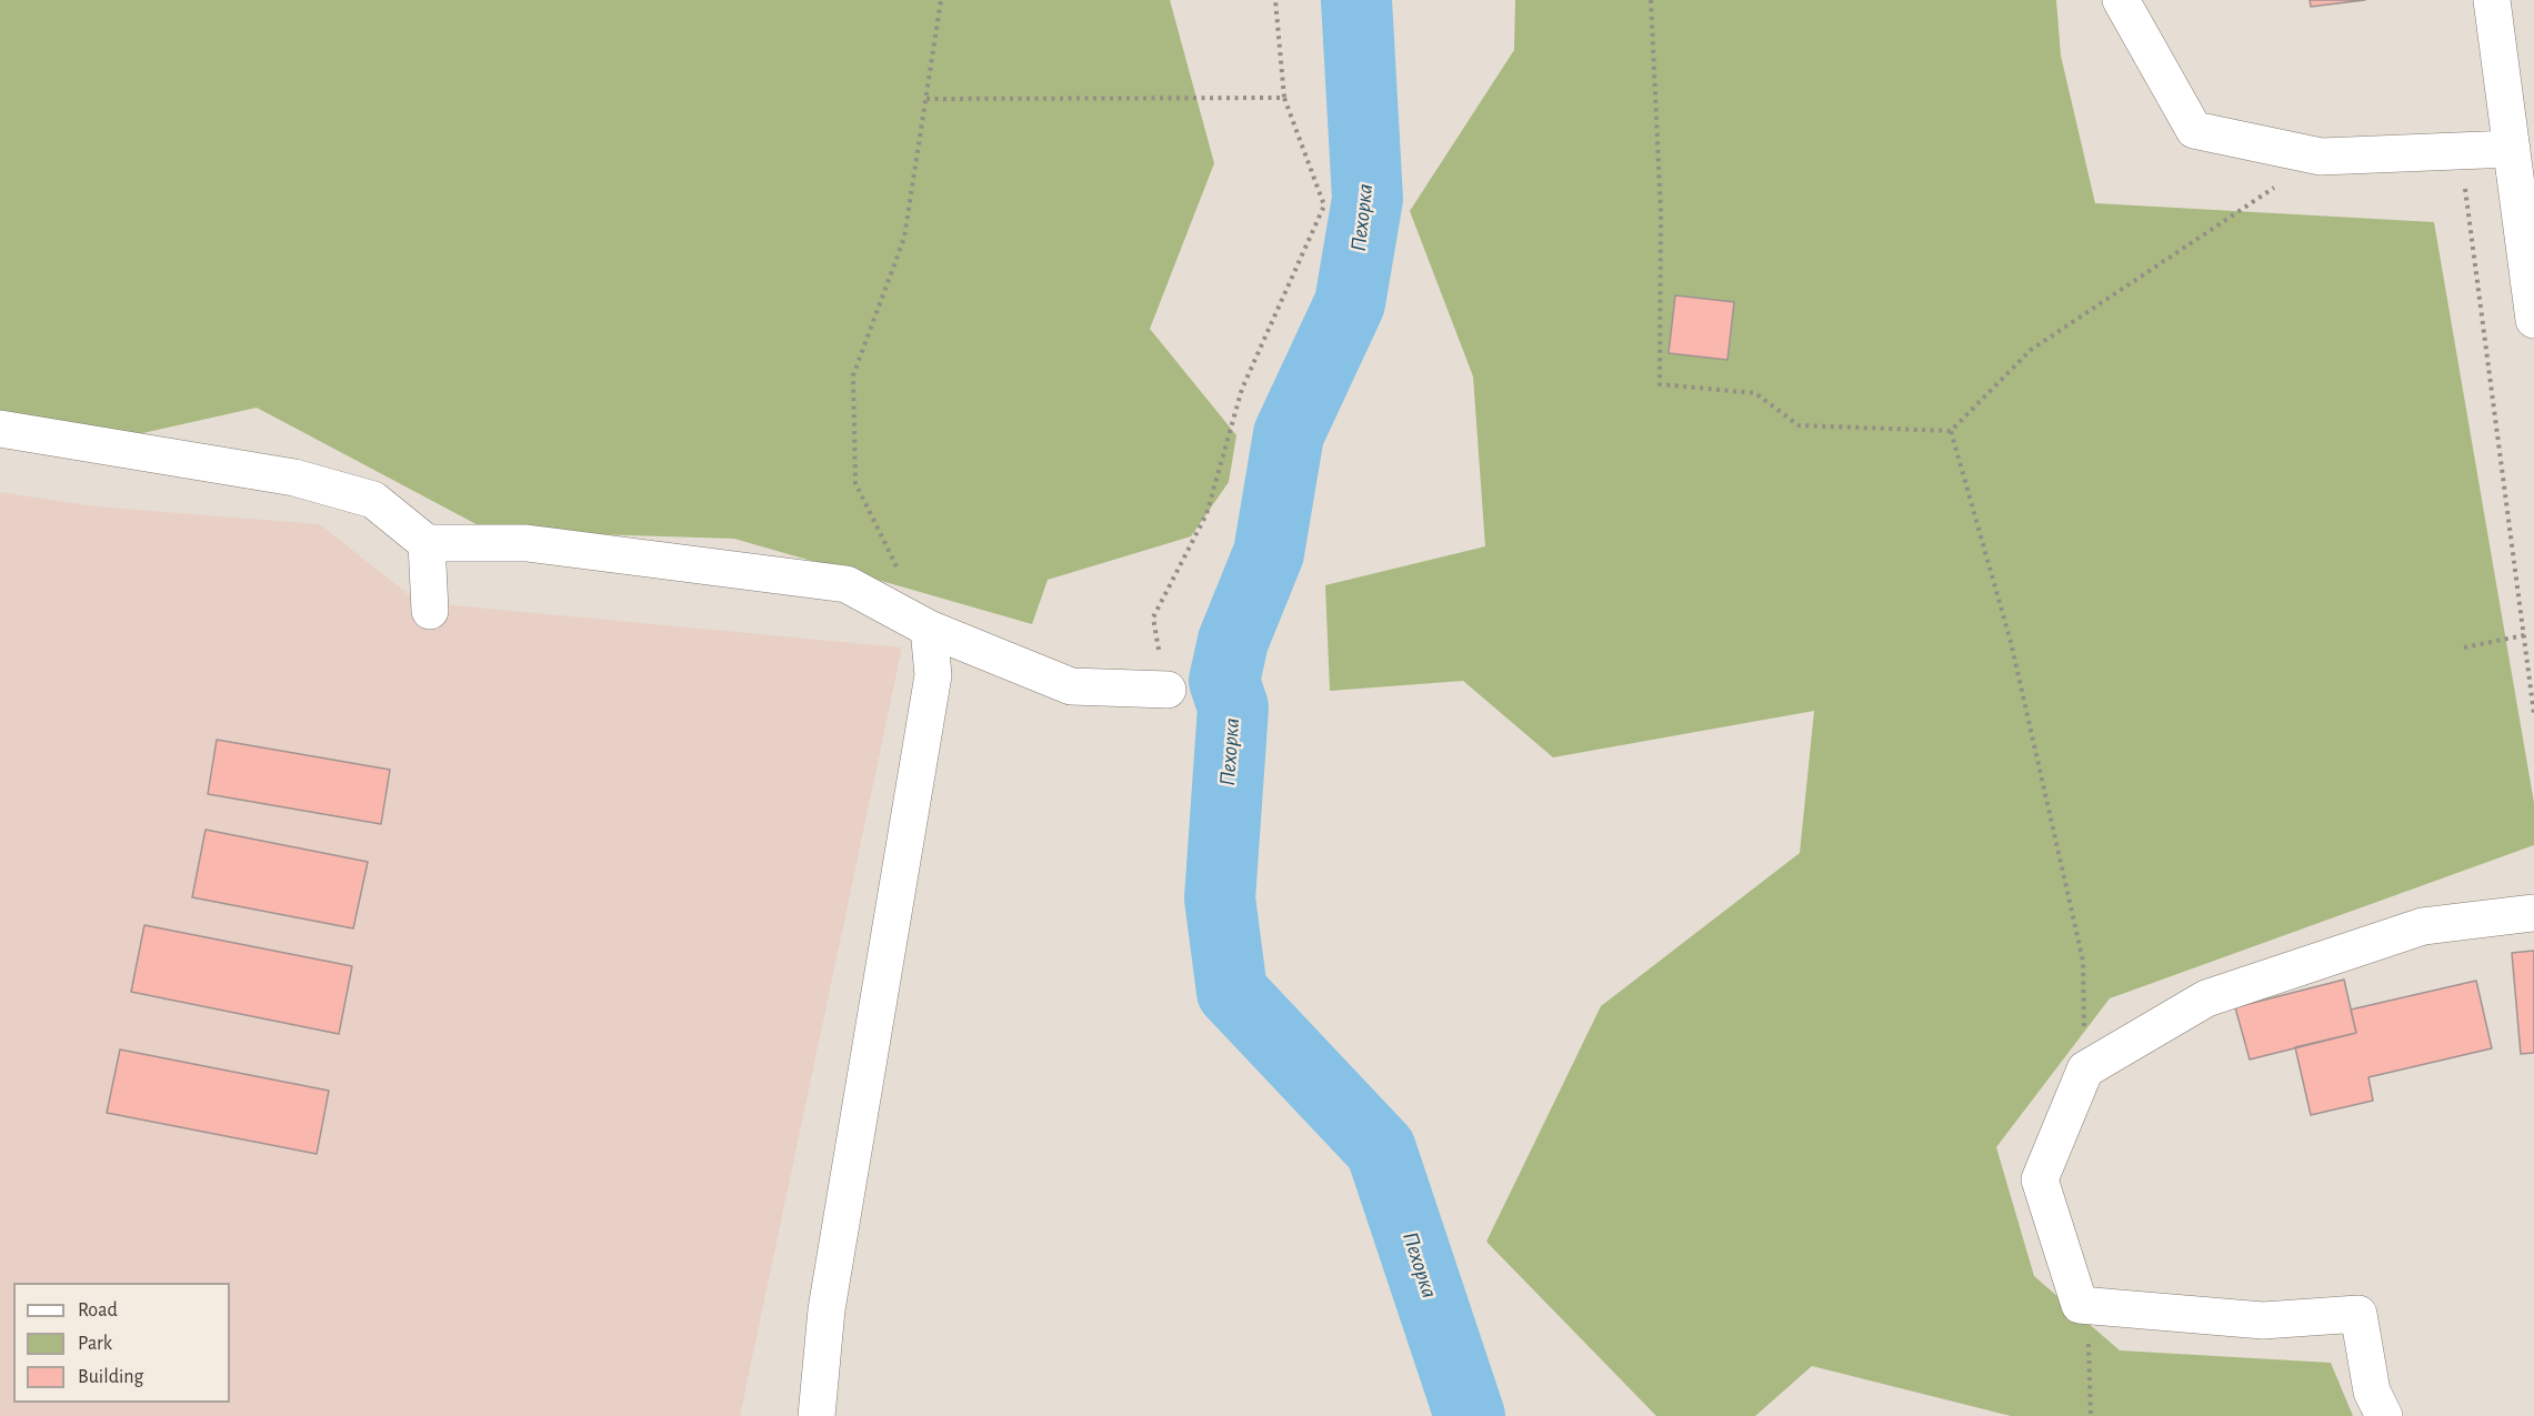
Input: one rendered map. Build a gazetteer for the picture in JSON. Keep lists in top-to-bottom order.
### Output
{
  "water": ["Пехорка"],
  "legend": ["Road", "Park", "Building"]
}
